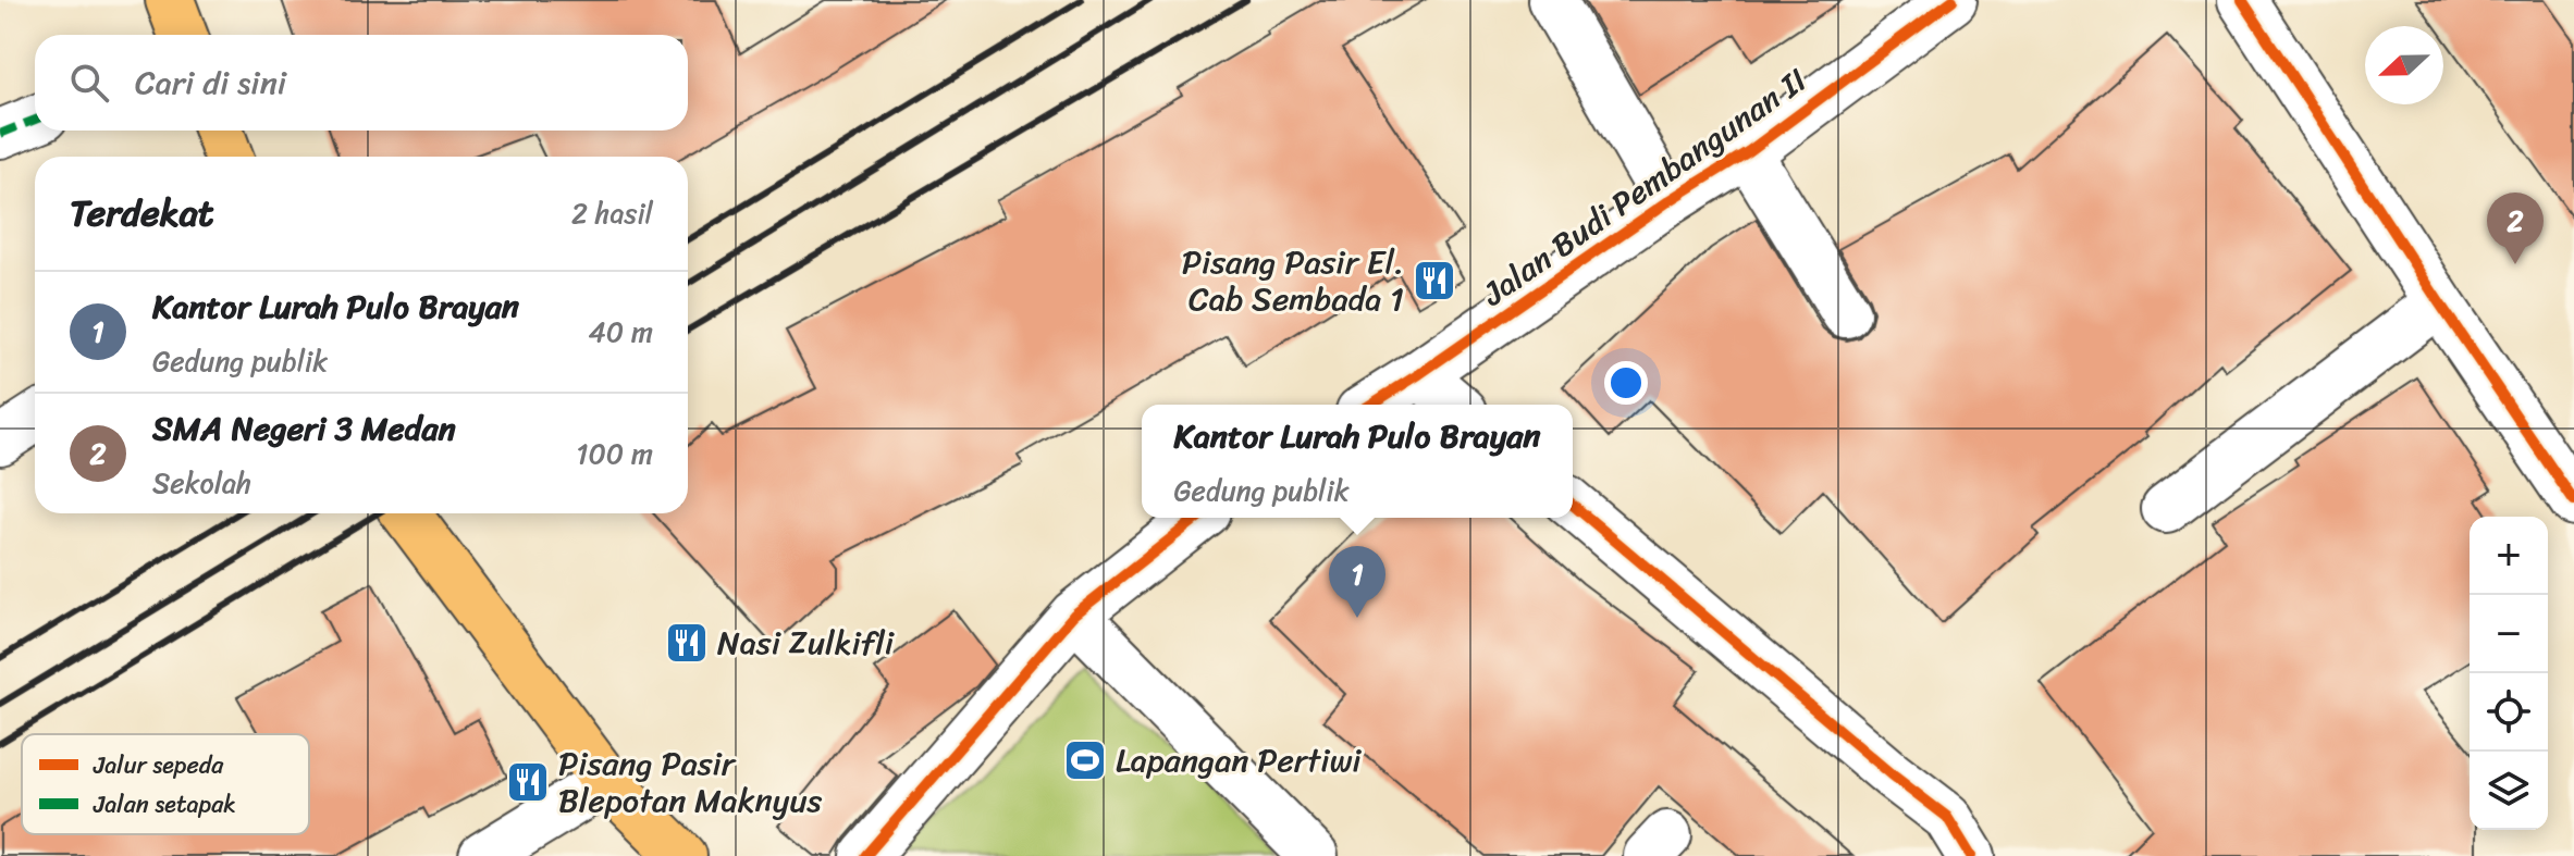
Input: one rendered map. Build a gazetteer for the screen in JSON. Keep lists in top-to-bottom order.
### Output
{
  "streets": {
    "street": ["Jalan Budi Pembangunan II"]
  },
  "places": {
    "restaurant": ["Pisang Pasir El. Cab Sembada 1", "Nasi Zulkifli", "Pisang Pasir Blepotan Maknyus"],
    "sports": ["Lapangan Pertiwi"]
  },
  "legend": ["Jalur sepeda", "Jalan setapak"],
  "north": "left",
  "page": {
    "search": "Cari di sini",
    "heading": ["Terdekat", "2 hasil"],
    "pins": ["2", "1"],
    "list": [
      {
        "mark": "1",
        "name": "Kantor Lurah Pulo Brayan",
        "note": "Gedung publik",
        "value": "40 m"
      },
      {
        "mark": "2",
        "name": "SMA Negeri 3 Medan",
        "note": "Sekolah",
        "value": "100 m"
      }
    ],
    "popup": ["Kantor Lurah Pulo Brayan", "Gedung publik"],
    "map_buttons": ["+", "−"]
  }
}
